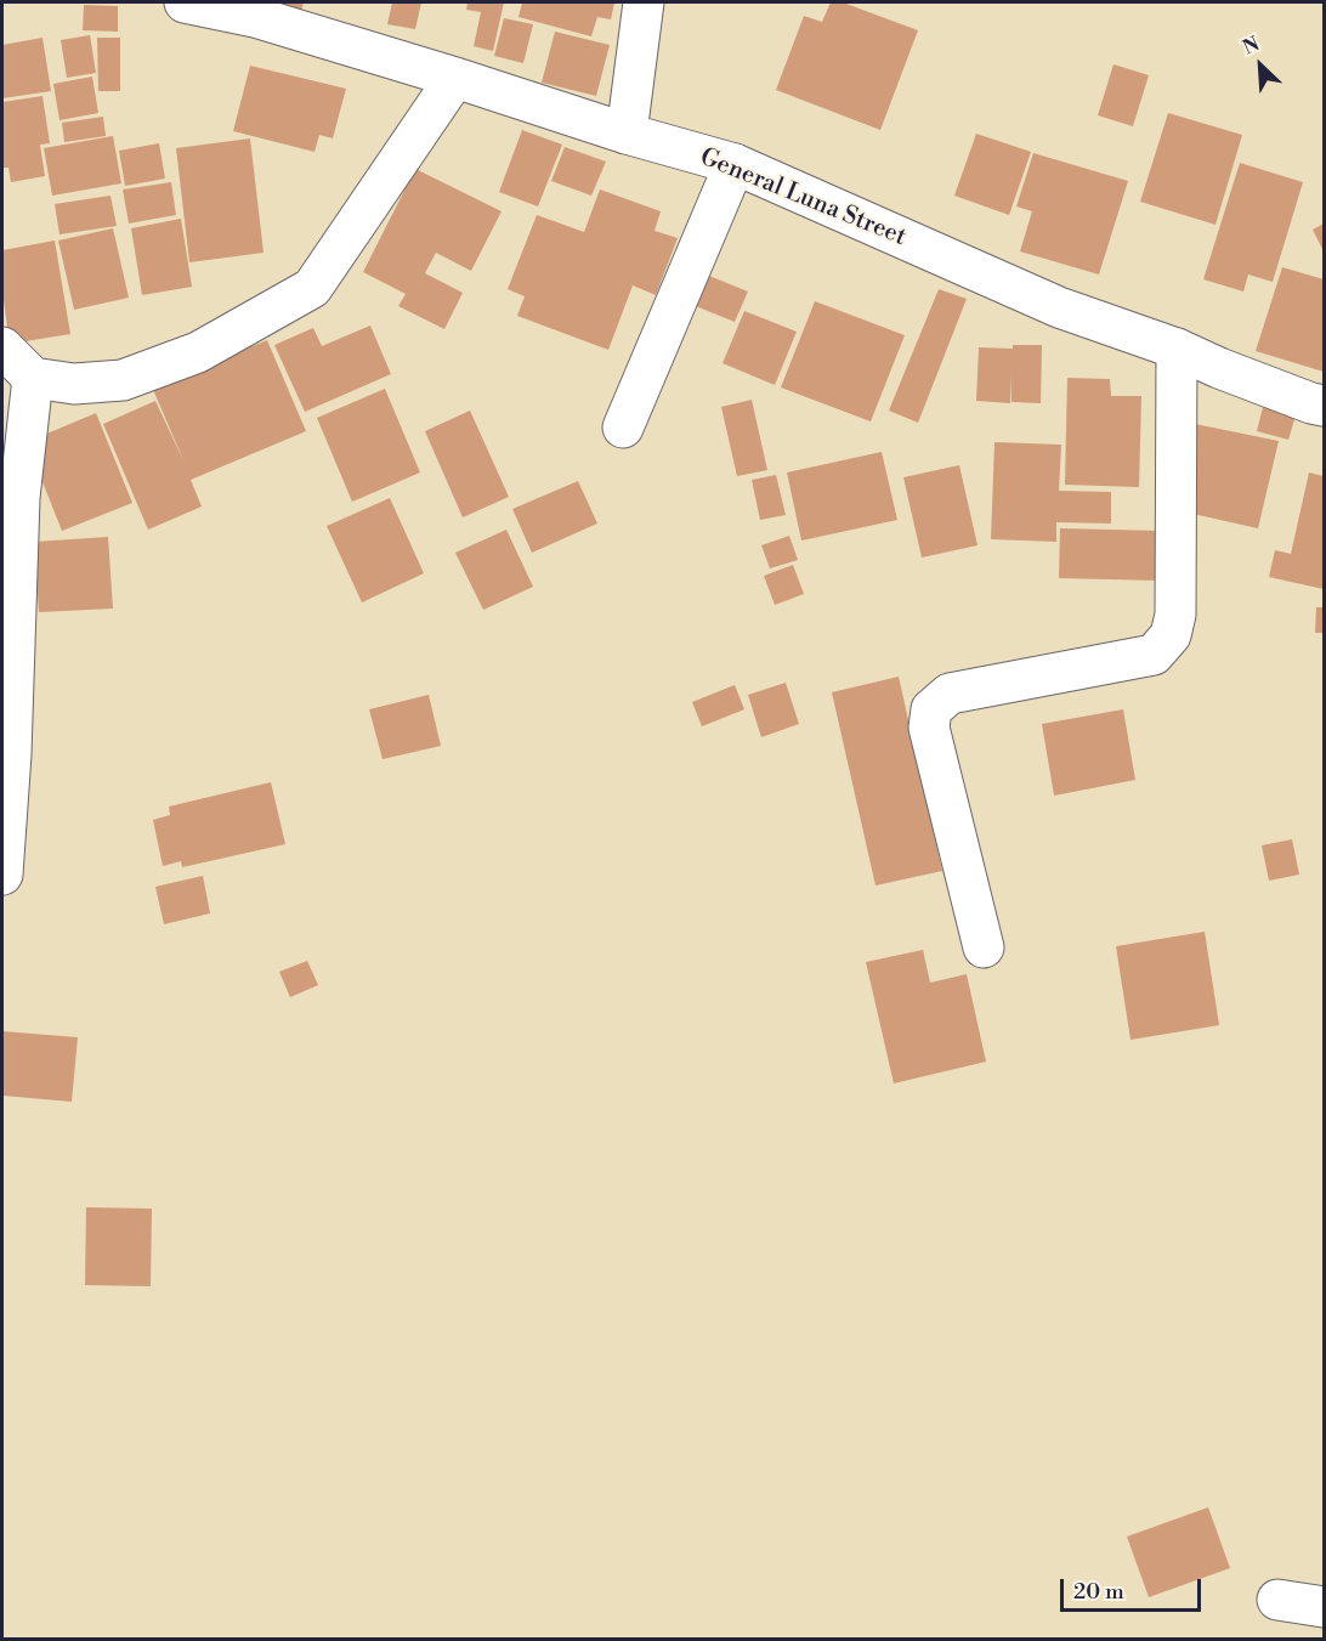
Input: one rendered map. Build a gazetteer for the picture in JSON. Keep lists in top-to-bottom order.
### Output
{
  "streets": {
    "street": ["General Luna Street"]
  },
  "scale_bar": "20 m",
  "north": "top left"
}
